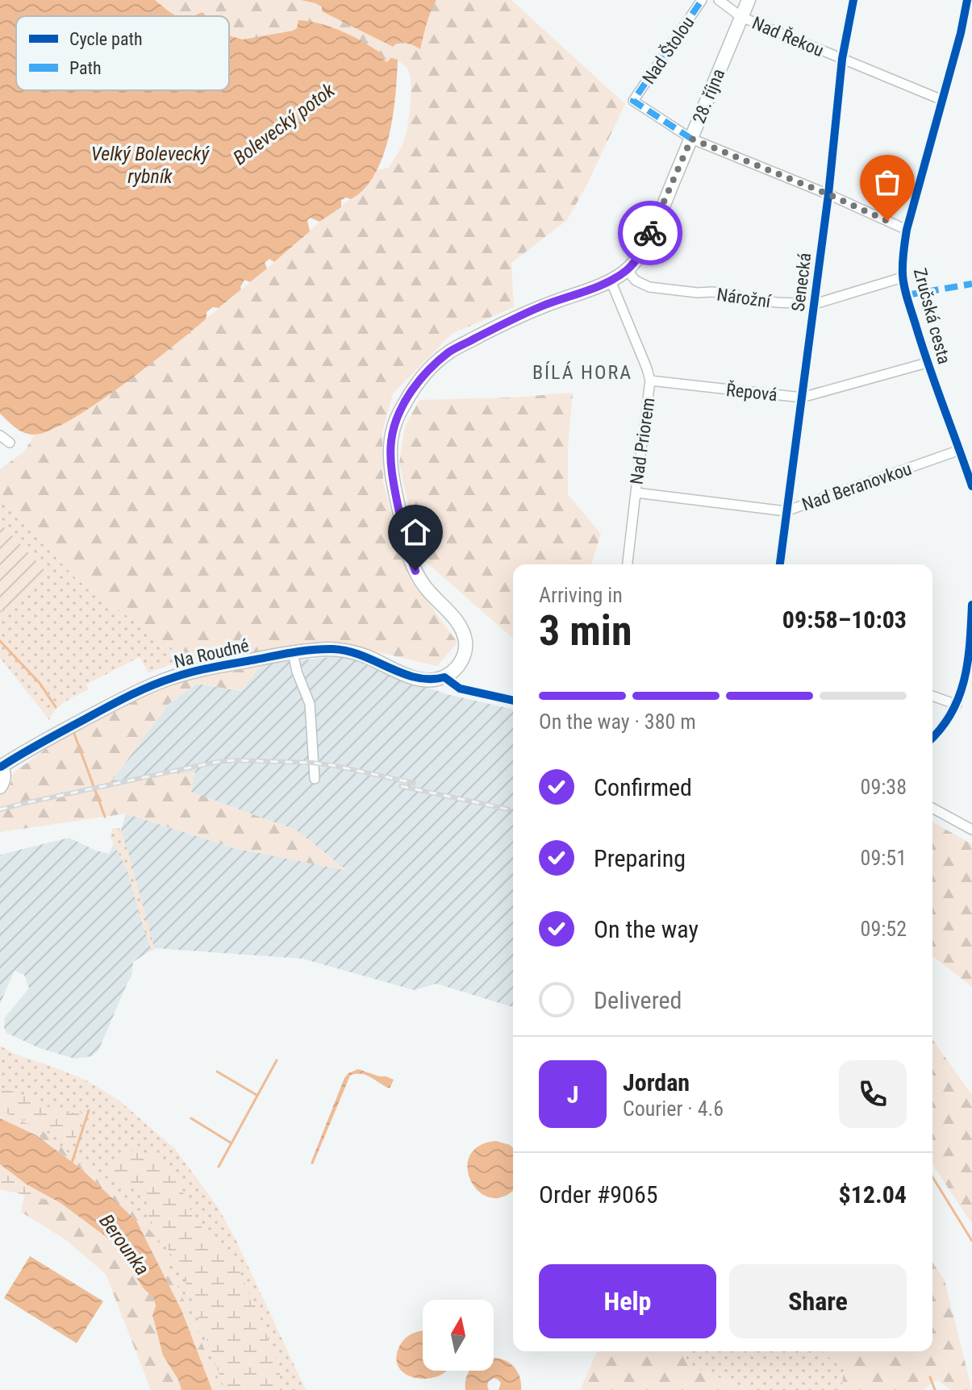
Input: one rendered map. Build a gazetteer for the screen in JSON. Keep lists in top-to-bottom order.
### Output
{
  "streets": {
    "main road": ["28. října", "Na Roudné"],
    "street": [
      "Nad Řekou",
      "Nad Štolou",
      "Senecká",
      "Nárožní",
      "Zručská cesta",
      "Řepová",
      "Nad Priorem",
      "Nad Beranovkou"
    ]
  },
  "crossings": [
    ["Nad Řekou", "28. října"],
    ["Nad Řekou", "Senecká"],
    ["Nad Řekou", "Zručská cesta"],
    ["Nad Štolou", "28. října"],
    ["28. října", "Nárožní"],
    ["28. října", "Nad Priorem"],
    ["28. října", "Na Roudné"],
    ["Senecká", "Nárožní"],
    ["Senecká", "Řepová"],
    ["Senecká", "Nad Beranovkou"],
    ["Nárožní", "Zručská cesta"],
    ["Zručská cesta", "Řepová"],
    ["Zručská cesta", "Nad Beranovkou"],
    ["Řepová", "Nad Priorem"],
    ["Nad Priorem", "Nad Beranovkou"]
  ],
  "districts": ["BÍLÁ HORA"],
  "water": ["Bolevecký potok", "Velký Bolevecký rybník", "Berounka"],
  "legend": ["Cycle path", "Path"],
  "north": "top",
  "page": {
    "heading": ["3 min", "Arriving in", "09:58–10:03"],
    "panel": [
      "Jordan",
      "Courier · 4.6",
      "Order #9065",
      "$12.04"
    ],
    "bar": "On the way · 380 m",
    "list": [
      ["Confirmed", "09:38"],
      ["Preparing", "09:51"],
      ["On the way", "09:52"],
      "Delivered"
    ],
    "round": "J",
    "buttons": ["Help", "Share"]
  }
}
